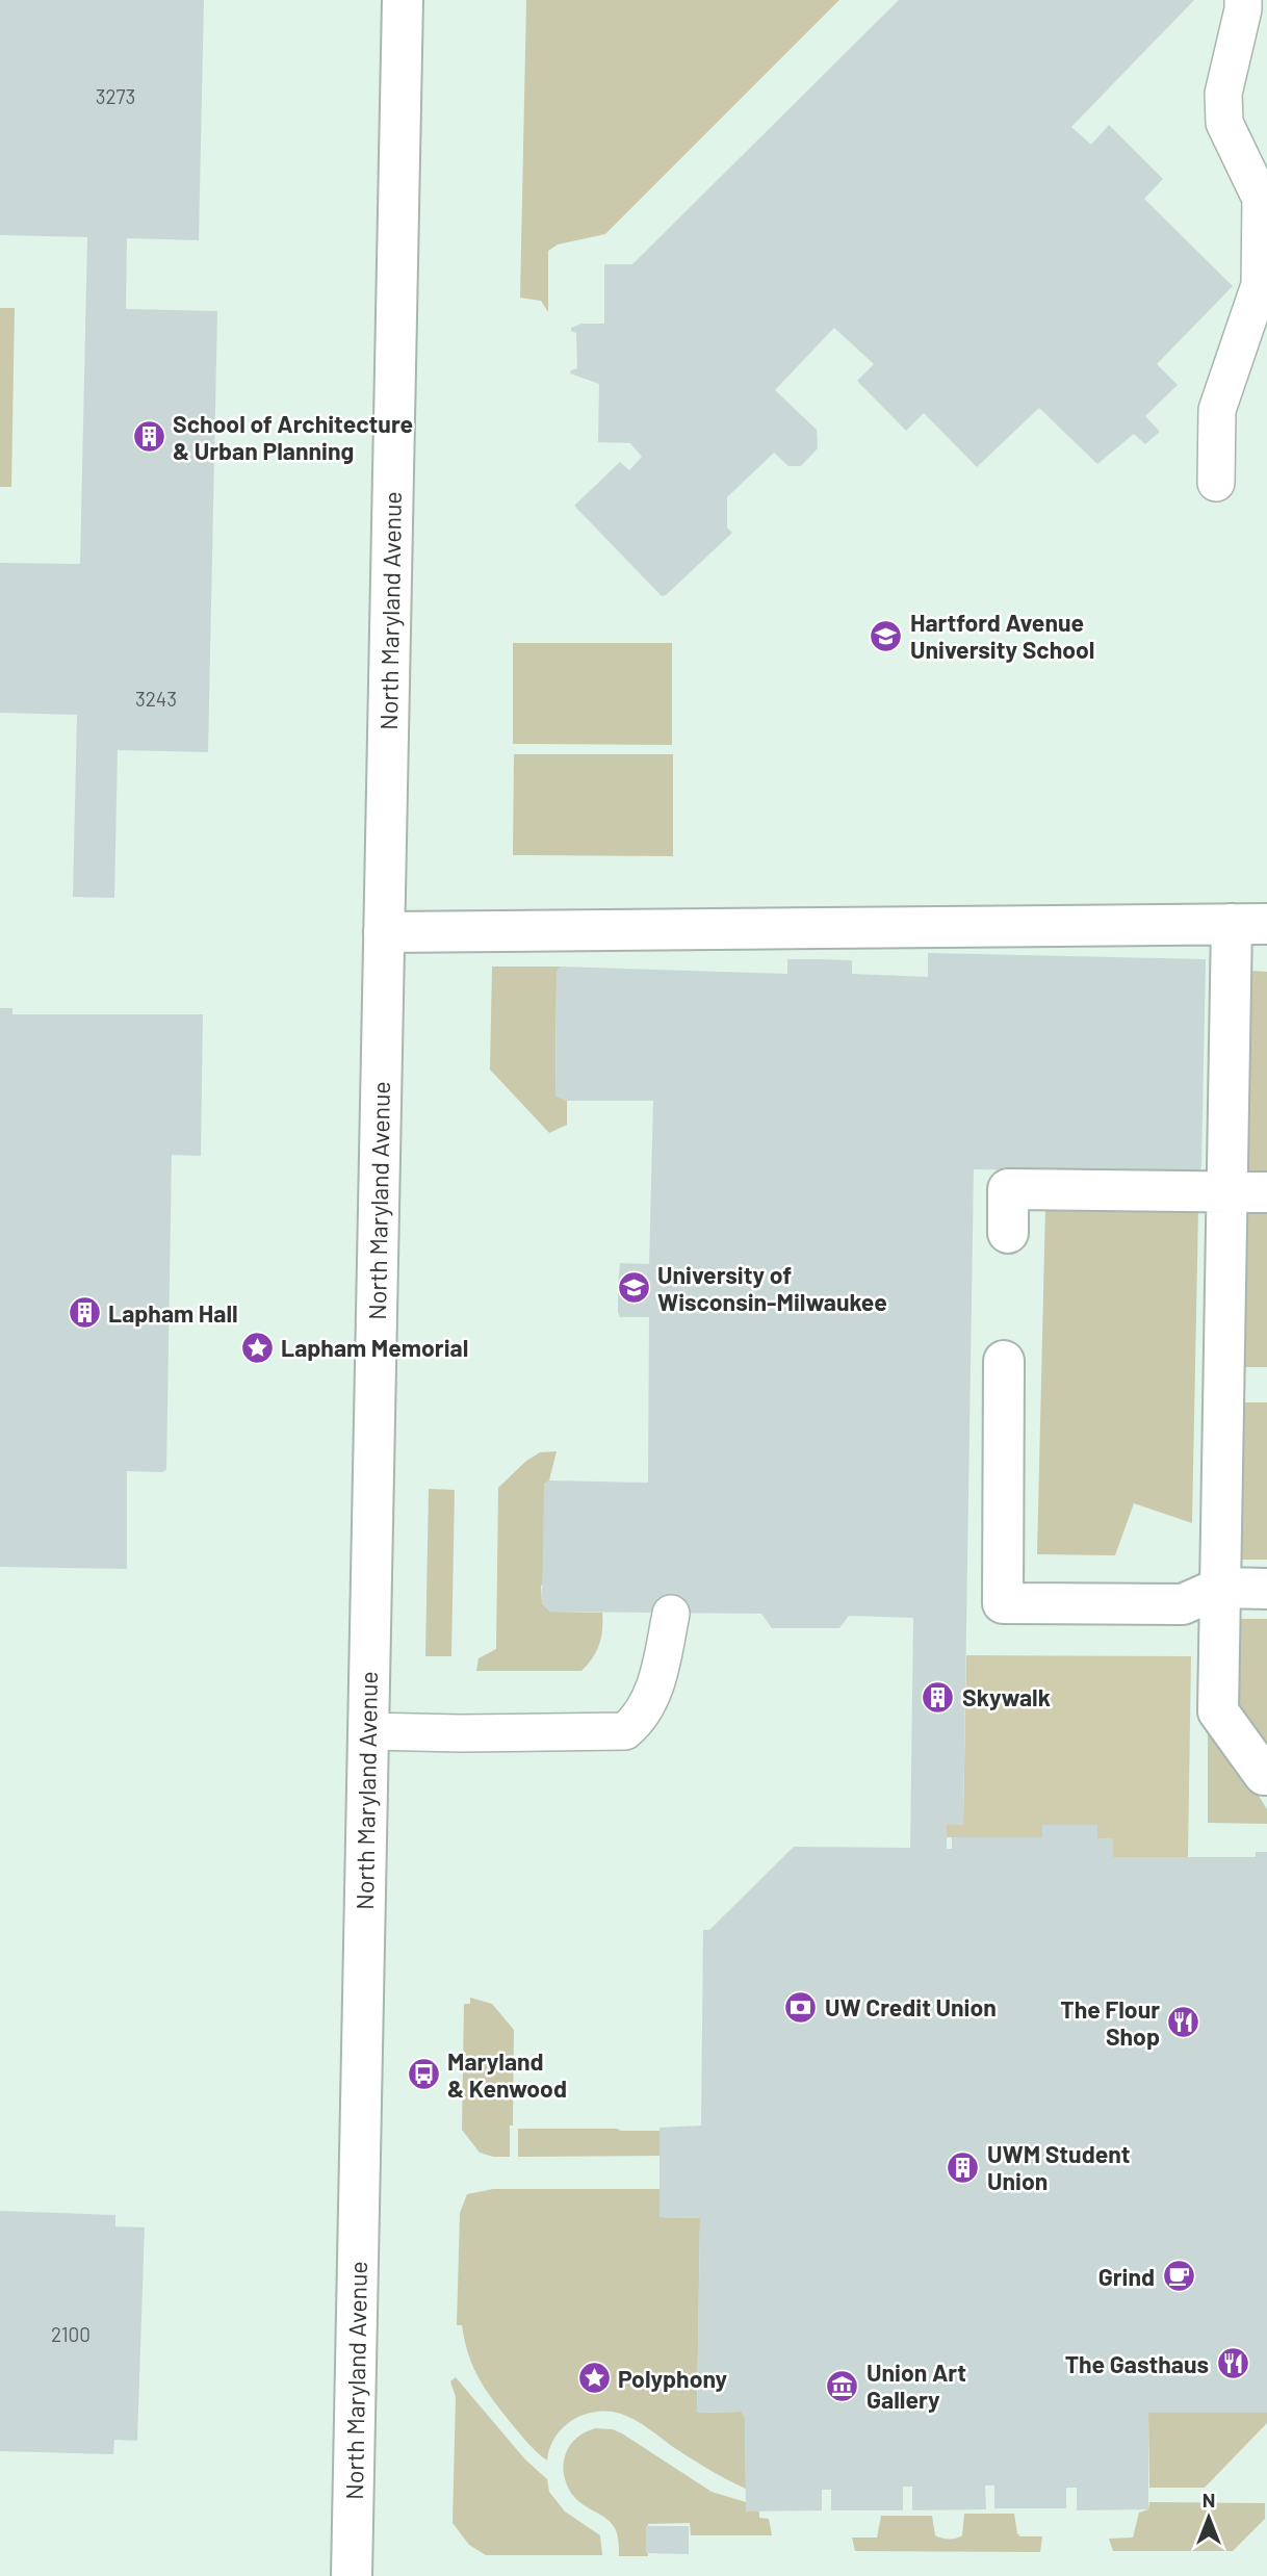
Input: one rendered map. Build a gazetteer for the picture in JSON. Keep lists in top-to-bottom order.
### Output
{
  "streets": {
    "street": ["North Maryland Avenue"]
  },
  "places": {
    "building": [
      "School of Architecture & Urban Planning",
      "Lapham Hall",
      "Skywalk",
      "UWM Student Union"
    ],
    "school or university": ["Hartford Avenue University School", "University of Wisconsin-Milwaukee"],
    "place": ["Lapham Memorial", "Polyphony"],
    "bank": ["UW Credit Union"],
    "restaurant": ["The Flour Shop", "The Gasthaus"],
    "bus stop": ["Maryland & Kenwood"],
    "cafe": ["Grind"],
    "museum": ["Union Art Gallery"]
  },
  "house_numbers": ["3273", "3243", "2100"],
  "north": "top"
}
